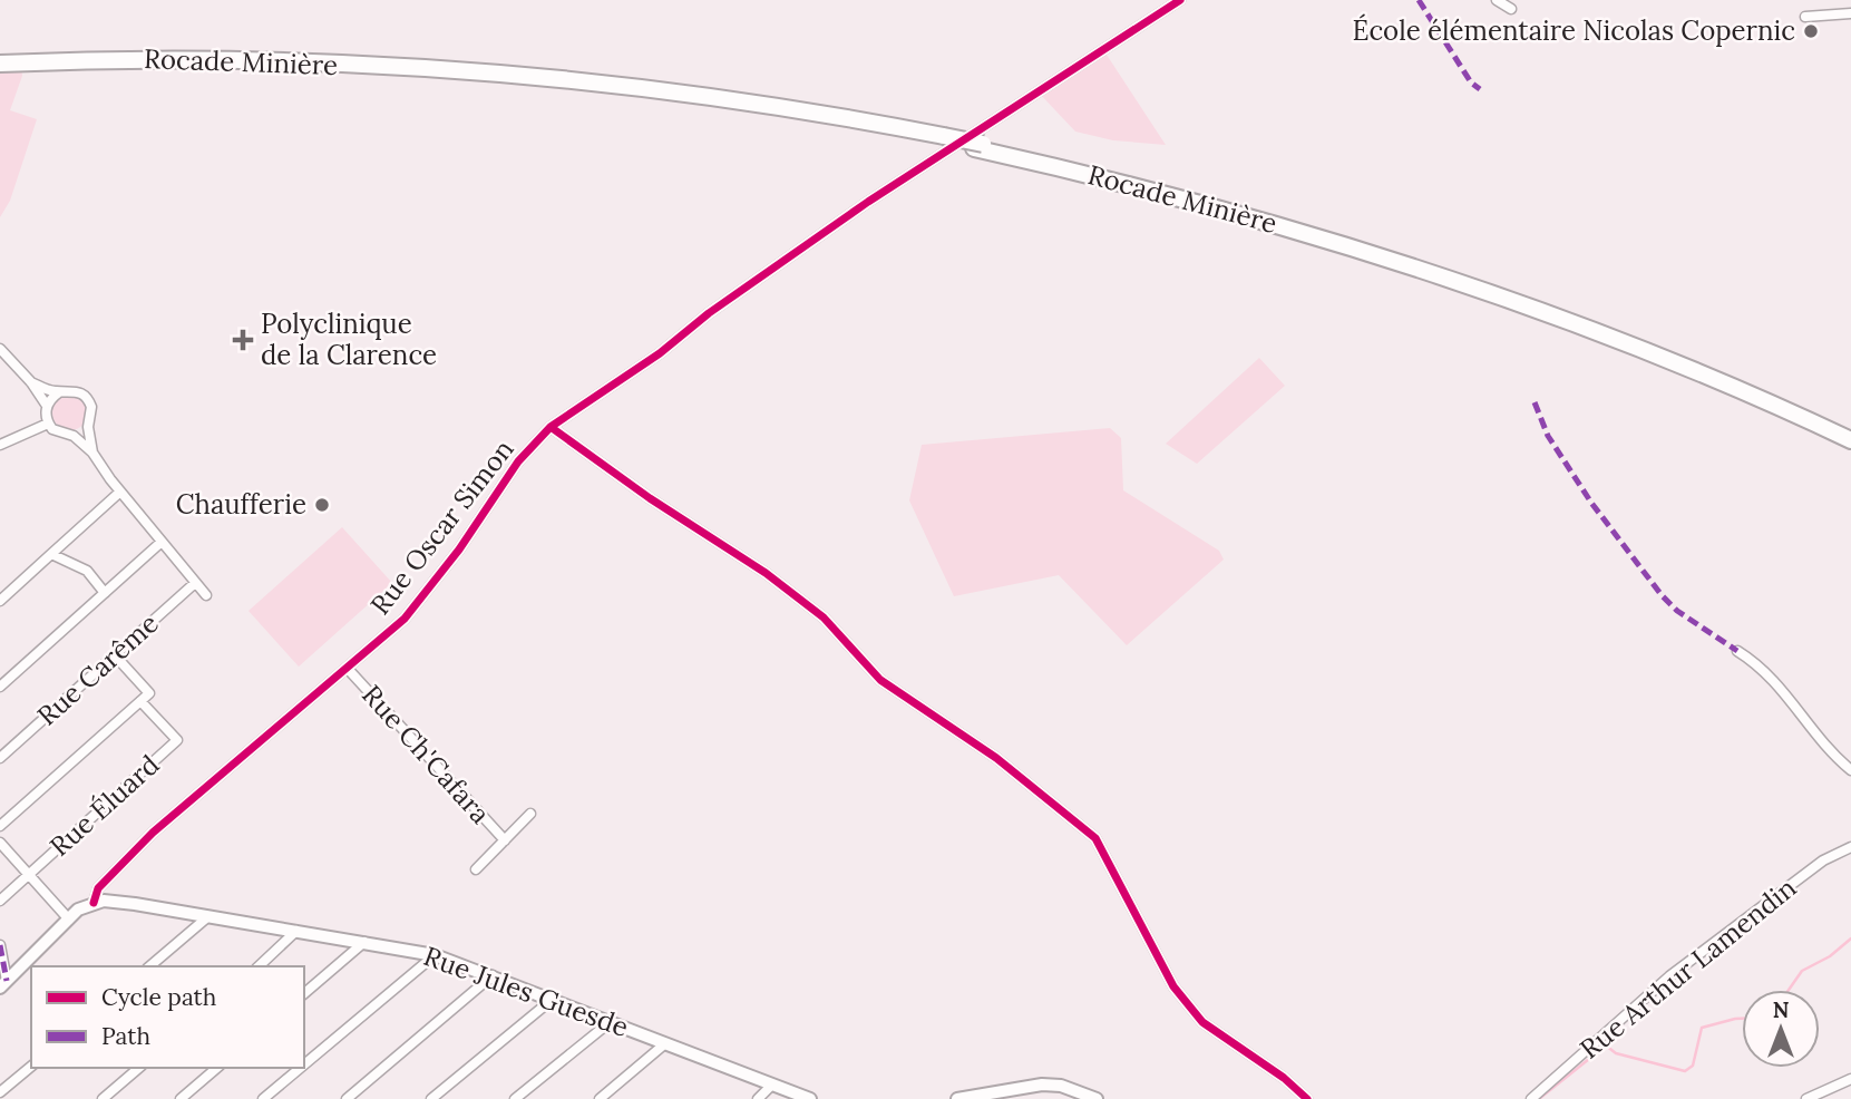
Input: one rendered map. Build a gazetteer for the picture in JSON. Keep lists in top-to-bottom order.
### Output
{
  "streets": {
    "highway": ["Rocade Minière"],
    "main road": ["Rue Jules Guesde"],
    "street": [
      "Rue Oscar Simon",
      "Rue Carême",
      "Rue Ch'Cafara",
      "Rue Éluard",
      "Rue Arthur Lamendin"
    ]
  },
  "crossings": [
    ["Rue Oscar Simon", "Rue Ch'Cafara"],
    ["Rue Oscar Simon", "Rue Jules Guesde"]
  ],
  "places": {
    "other": ["École élémentaire Nicolas Copernic", "Chaufferie"],
    "health": ["Polyclinique de la Clarence"]
  },
  "legend": ["Cycle path", "Path"],
  "north": "top"
}
